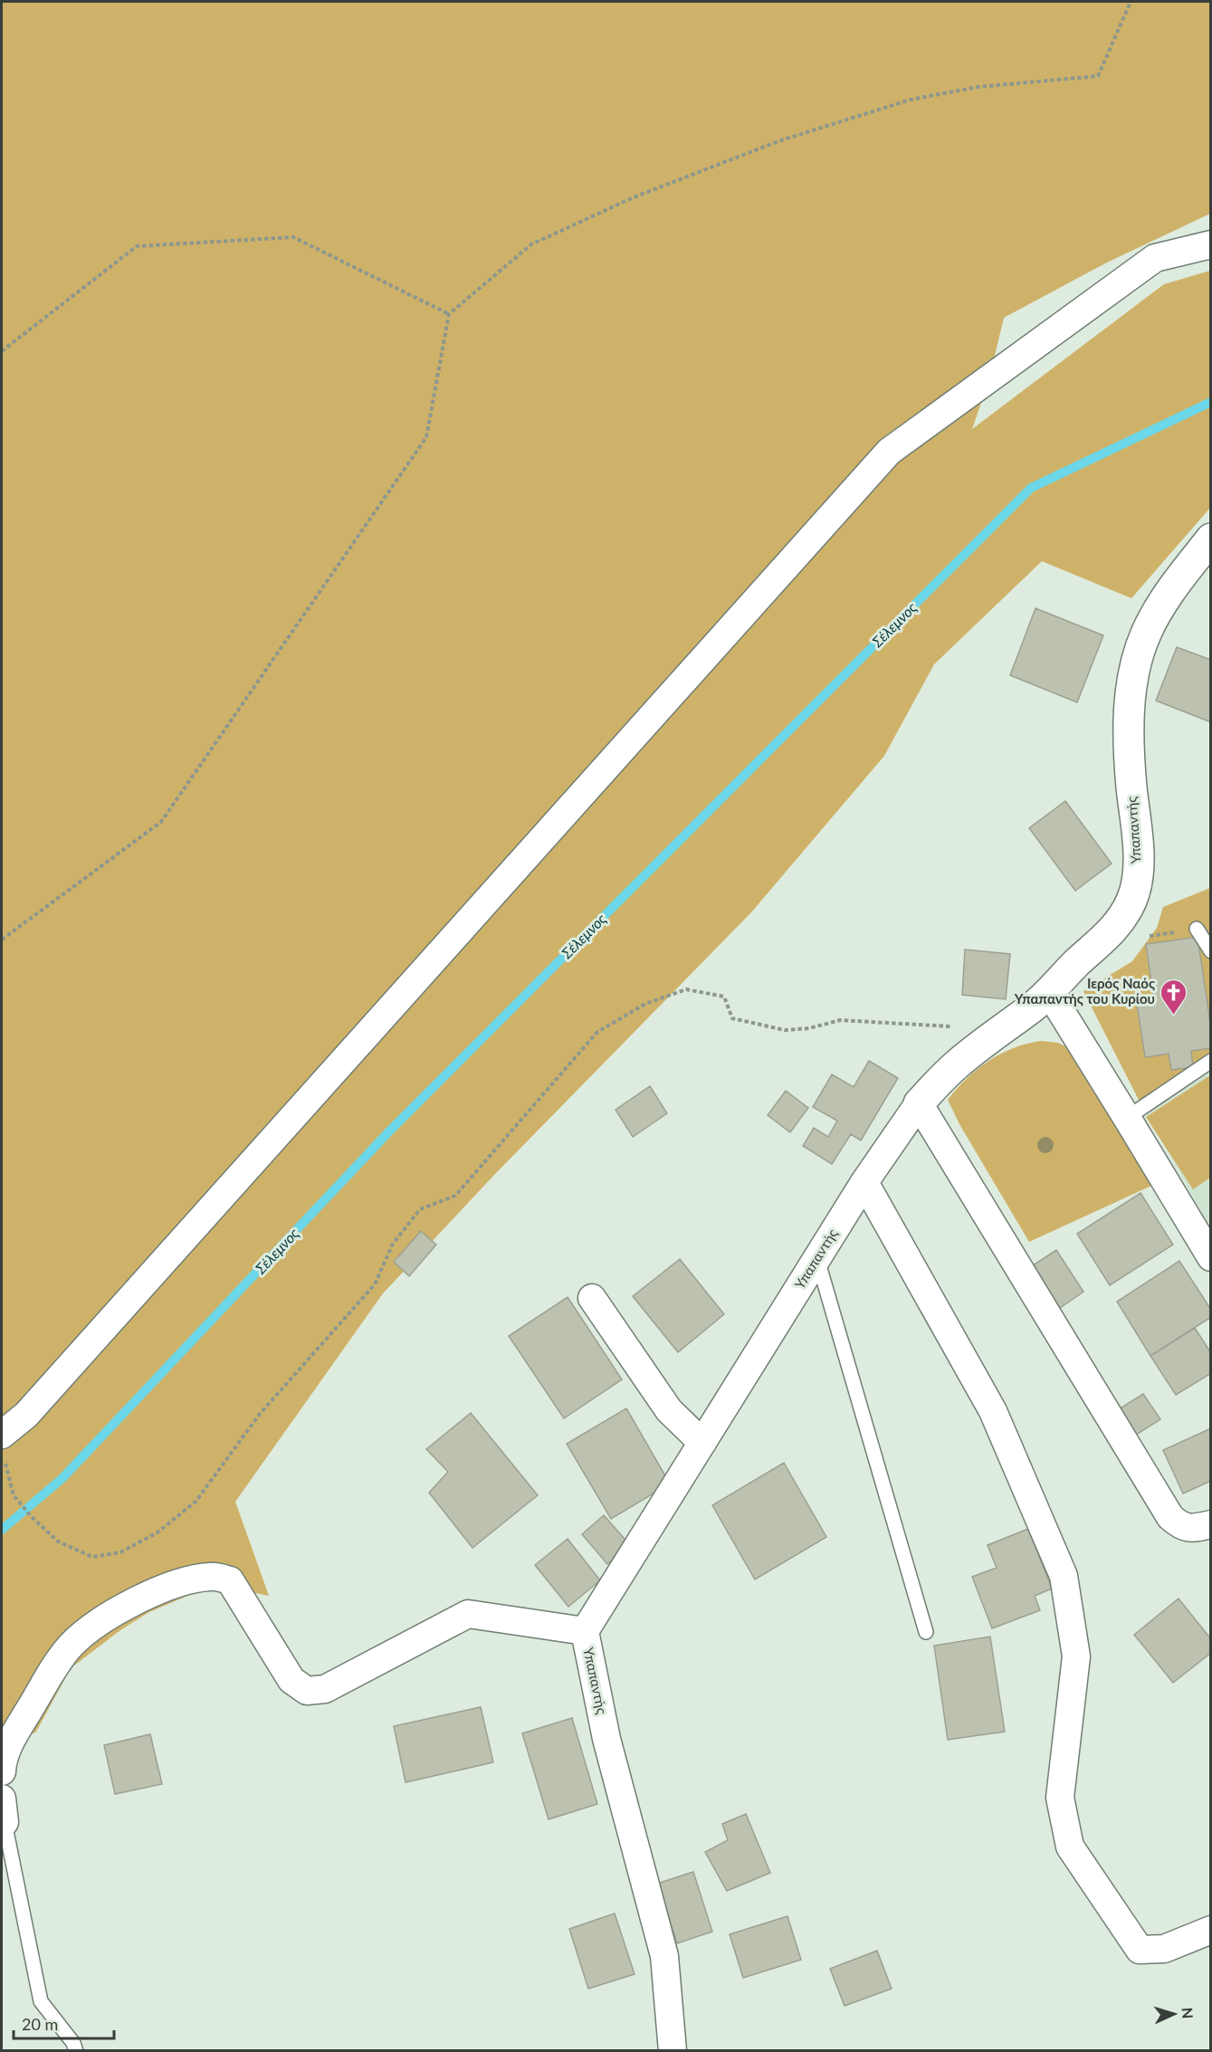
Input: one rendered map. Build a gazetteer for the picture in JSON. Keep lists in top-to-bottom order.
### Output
{
  "streets": {
    "street": ["Υπαπαντής"]
  },
  "water": ["Σέλεμνος"],
  "places": {
    "church": ["Ιερός Ναός Υπαπαντής του Κυρίου"]
  },
  "scale_bar": "20 m",
  "north": "right"
}
